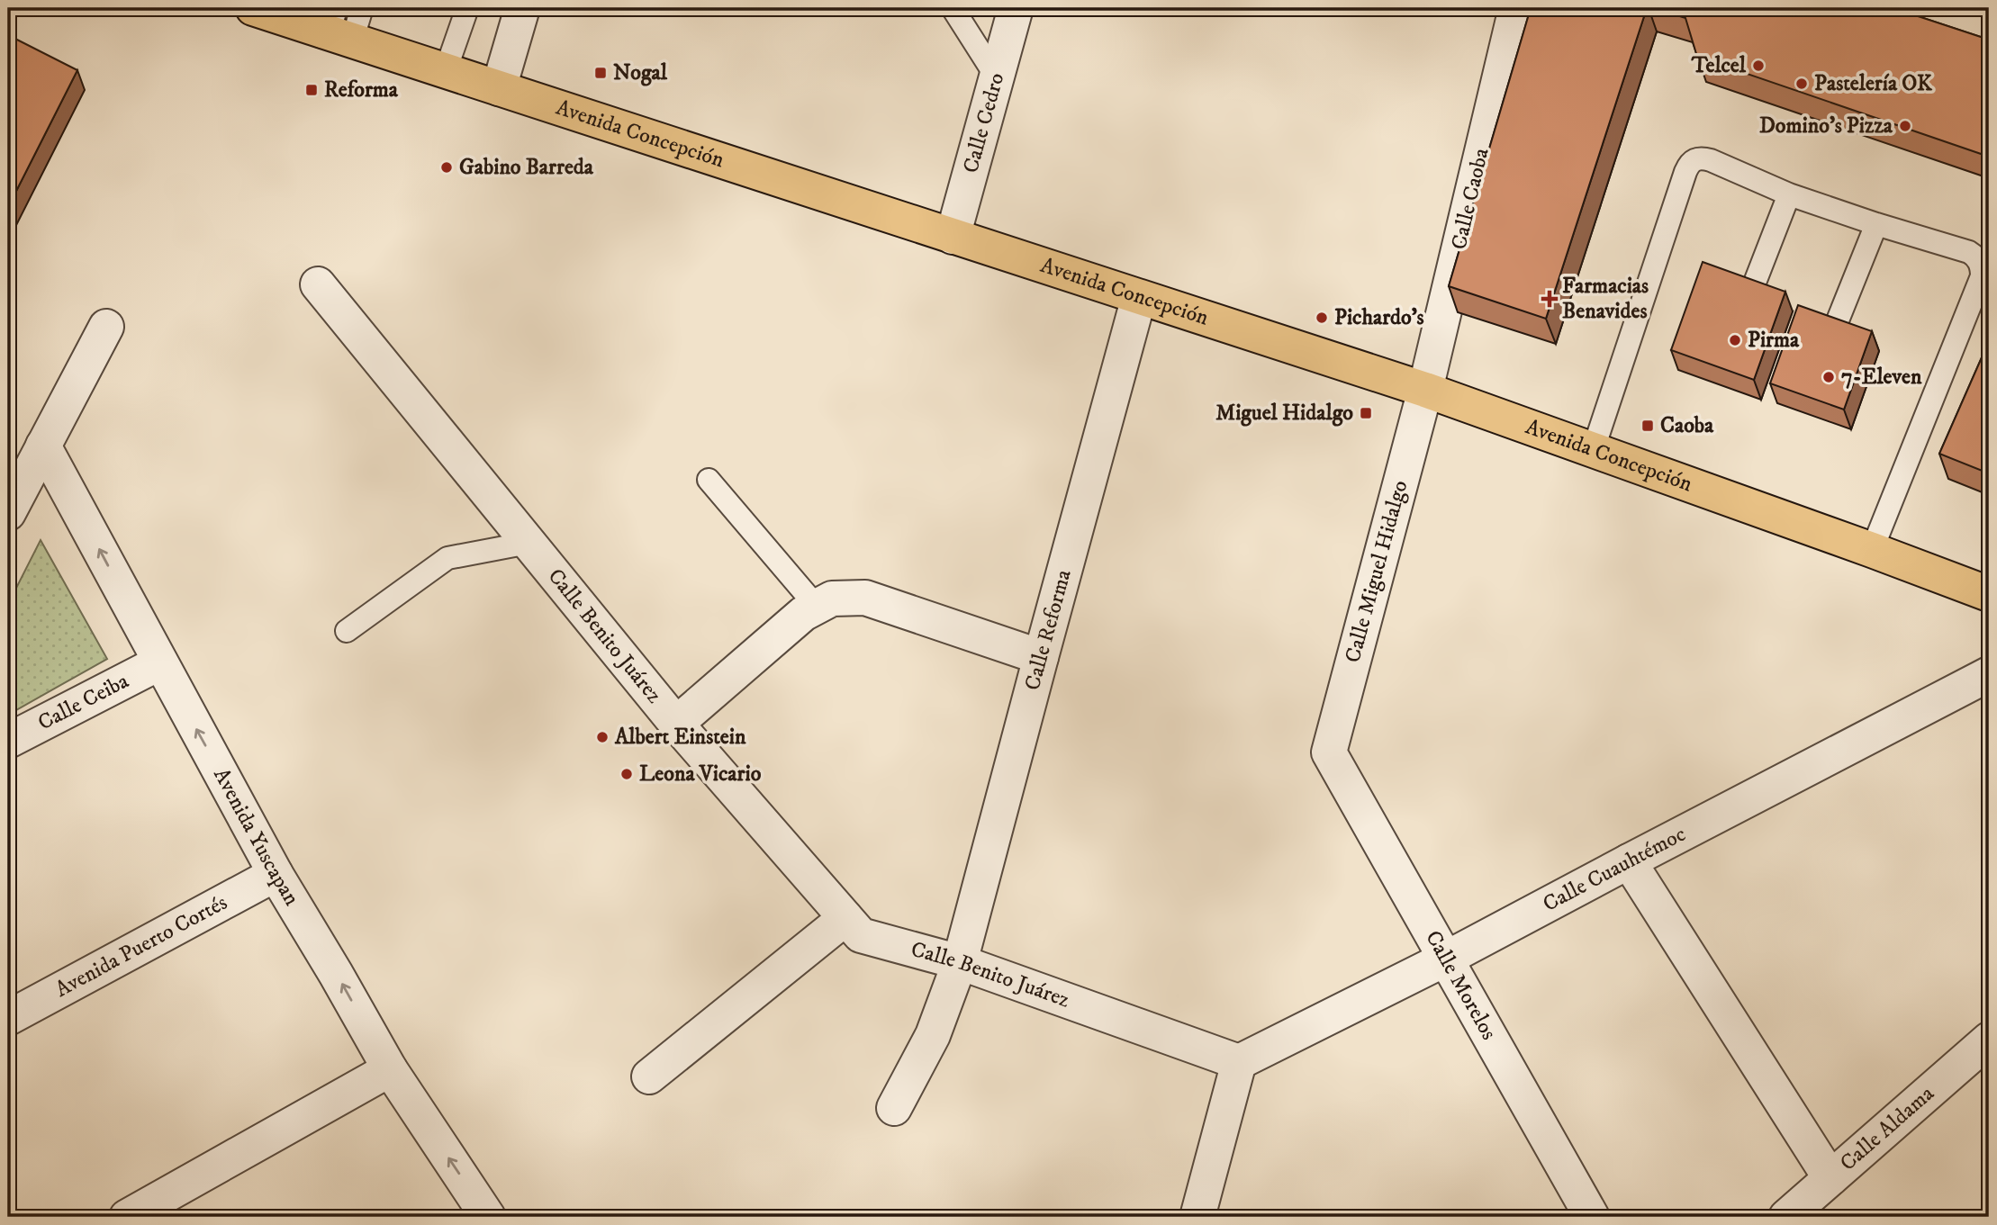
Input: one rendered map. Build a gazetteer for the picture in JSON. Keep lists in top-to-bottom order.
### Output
{
  "streets": {
    "main road": ["Avenida Concepción"],
    "street": [
      "Calle Cedro",
      "Calle Caoba",
      "Calle Miguel Hidalgo",
      "Calle Reforma",
      "Calle Benito Juárez",
      "Calle Ceiba",
      "Avenida Yuscapan",
      "Calle Cuauhtémoc",
      "Avenida Puerto Cortés",
      "Calle Morelos",
      "Calle Aldama"
    ]
  },
  "crossings": [
    ["Calle Cedro", "Avenida Concepción"],
    ["Avenida Concepción", "Calle Caoba"],
    ["Avenida Concepción", "Calle Miguel Hidalgo"],
    ["Avenida Concepción", "Calle Reforma"],
    ["Calle Caoba", "Calle Miguel Hidalgo"],
    ["Calle Miguel Hidalgo", "Calle Morelos"],
    ["Calle Reforma", "Calle Benito Juárez"],
    ["Calle Benito Juárez", "Calle Cuauhtémoc"],
    ["Calle Ceiba", "Avenida Yuscapan"],
    ["Avenida Yuscapan", "Avenida Puerto Cortés"],
    ["Calle Cuauhtémoc", "Calle Morelos"]
  ],
  "one_way": ["Avenida Yuscapan"],
  "places": {
    "other": [
      "Telcel",
      "Pastelería OK",
      "Domino's Pizza",
      "Gabino Barreda",
      "Pichardo's",
      "Pirma",
      "7-Eleven",
      "Albert Einstein",
      "Leona Vicario"
    ],
    "transit": [
      "Nogal",
      "Reforma",
      "Miguel Hidalgo",
      "Caoba"
    ],
    "health": ["Farmacias Benavides"]
  }
}
